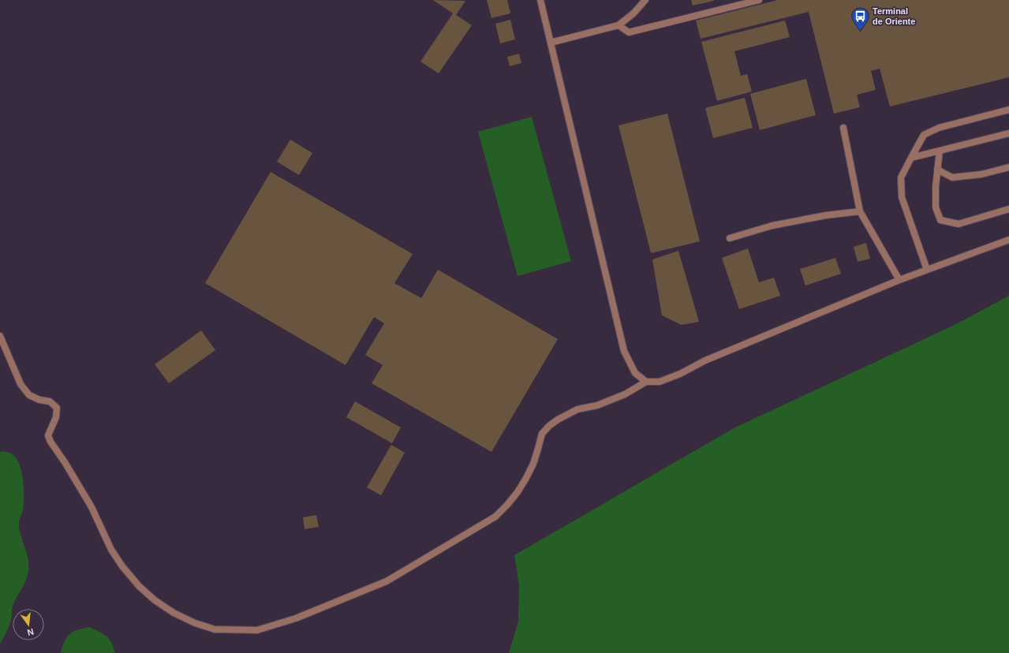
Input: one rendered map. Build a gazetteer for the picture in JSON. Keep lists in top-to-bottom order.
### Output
{
  "places": {
    "bus stop": ["Terminal de Oriente"]
  },
  "north": "bottom"
}
